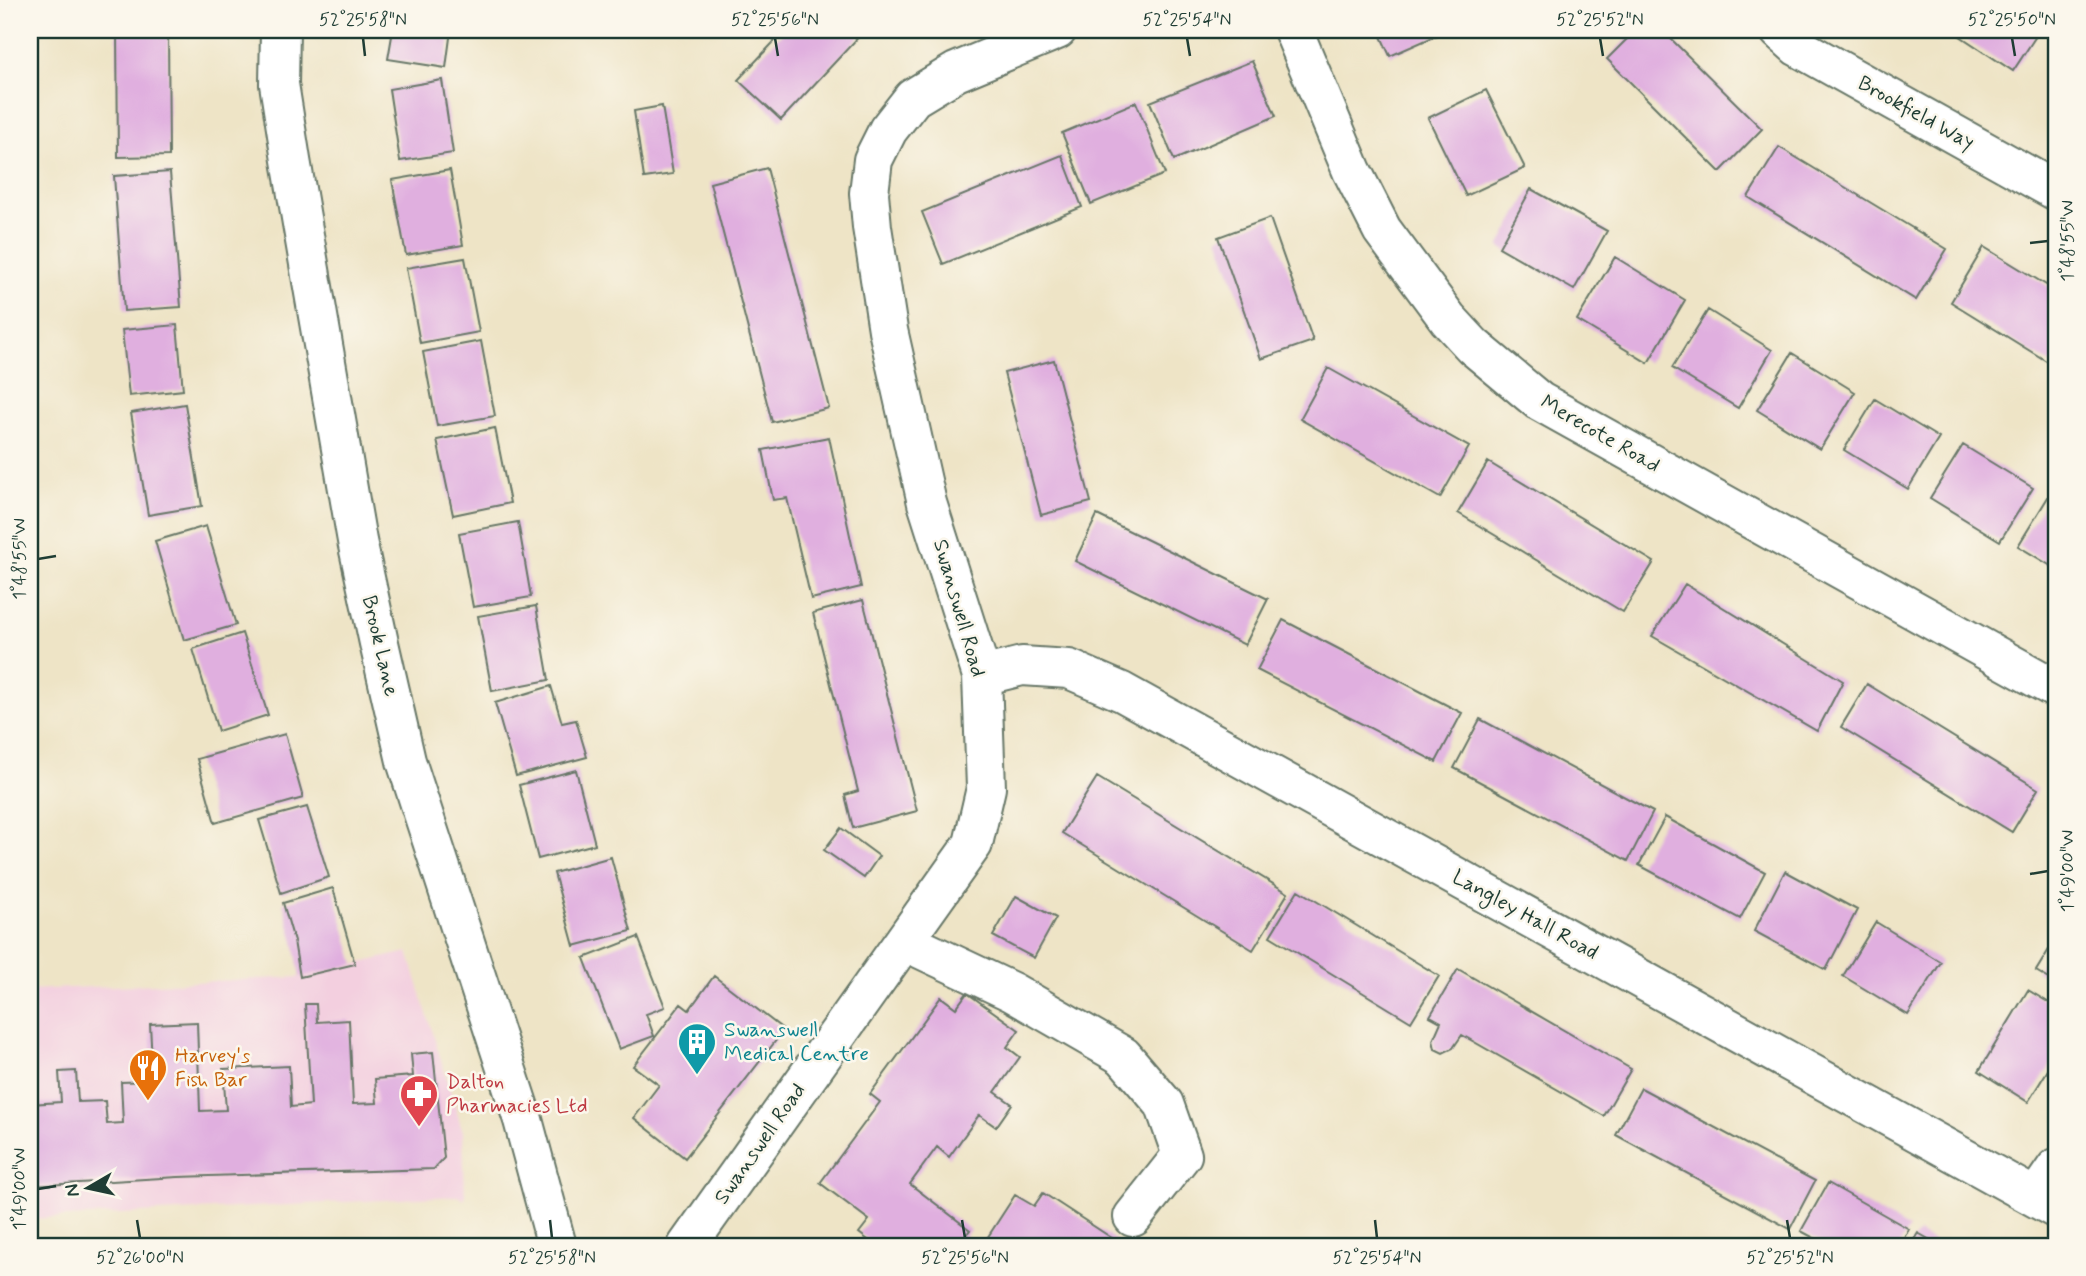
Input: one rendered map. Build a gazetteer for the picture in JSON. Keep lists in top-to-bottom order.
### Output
{
  "streets": {
    "street": [
      "Brookfield Way",
      "Merecote Road",
      "Swanswell Road",
      "Brook Lane",
      "Langley Hall Road"
    ]
  },
  "crossings": [
    ["Swanswell Road", "Langley Hall Road"]
  ],
  "places": {
    "building": ["Swanswell Medical Centre"],
    "restaurant": ["Harvey's Fish Bar"],
    "pharmacy": ["Dalton Pharmacies Ltd"]
  },
  "north": "left",
  "coordinates": [
    "52°25'58\"N",
    "52°25'56\"N",
    "52°25'54\"N",
    "52°25'52\"N",
    "52°25'50\"N",
    "1°48'55\"W",
    "1°49'00\"W",
    "52°26'00\"N"
  ]
}
